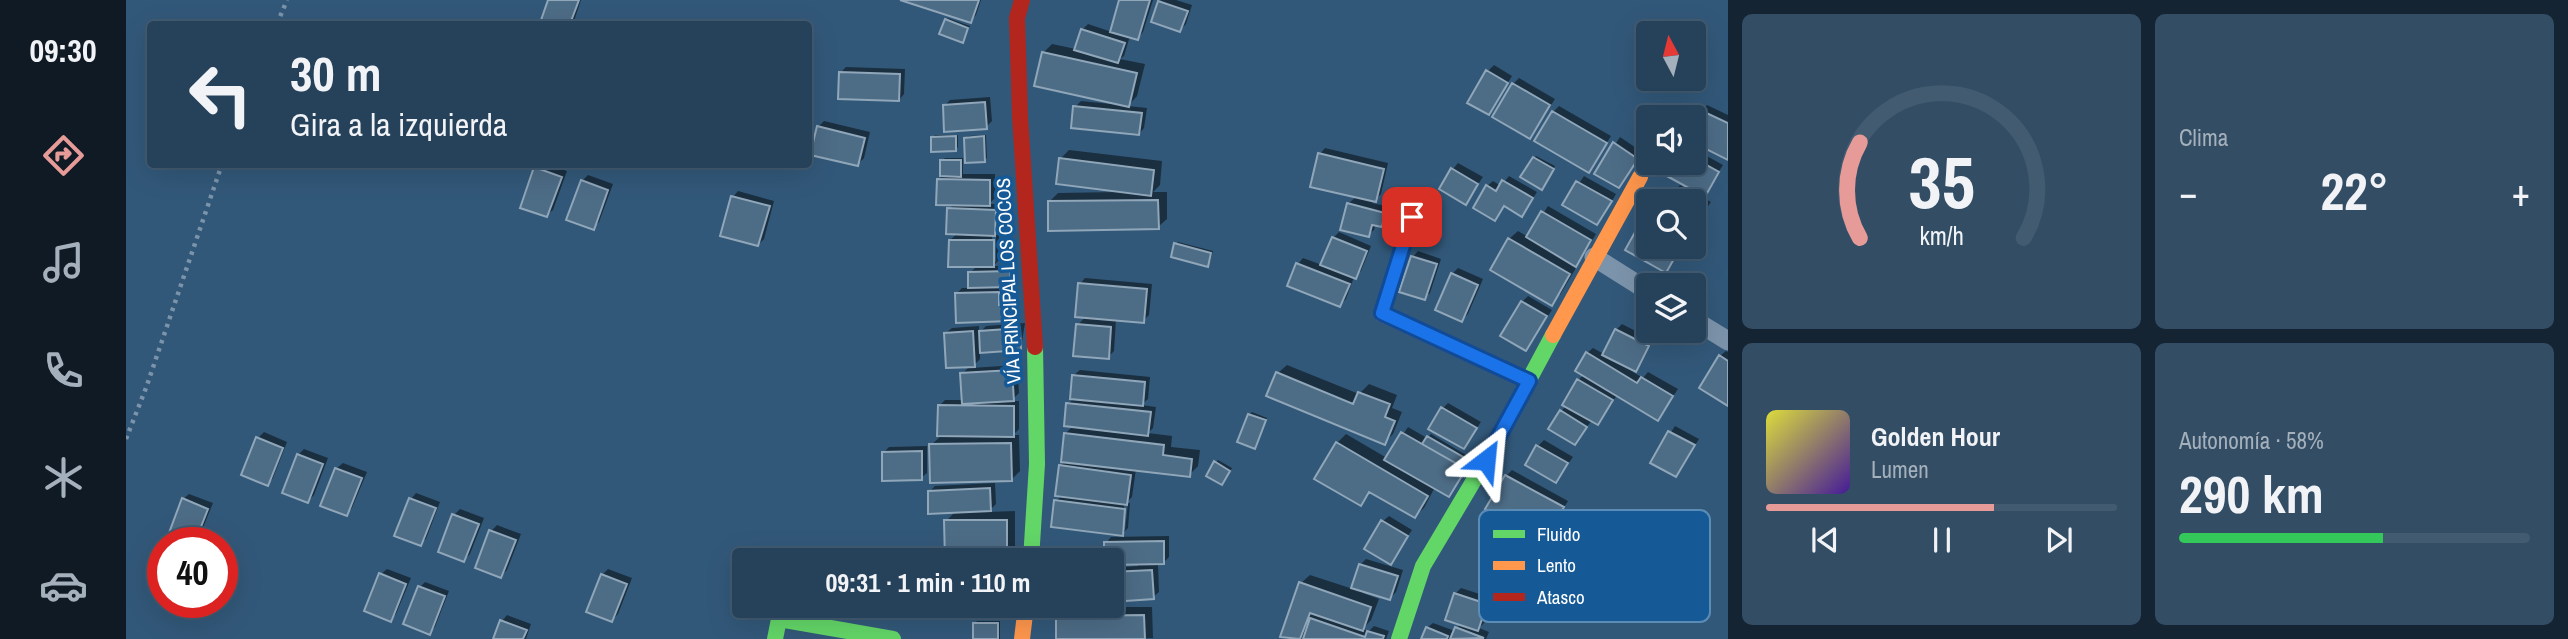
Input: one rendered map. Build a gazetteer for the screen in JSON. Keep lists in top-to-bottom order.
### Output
{
  "streets": {
    "street": ["VÍA PRINCIPAL LOS COCOS"]
  },
  "legend": ["Fluido", "Lento", "Atasco"],
  "north": "top",
  "page": {
    "tabs": "09:30",
    "tile": [
      "Clima",
      ["Autonomía · 58%", "290 km"]
    ],
    "turn": ["30 m", "Gira a la izquierda"],
    "heat": ["−", "22°", "+"],
    "song": ["Golden Hour", "Lumen"],
    "limit": "40",
    "trip": "09:31 · 1 min · 110 m",
    "gauge": ["35", "km/h"]
  }
}
